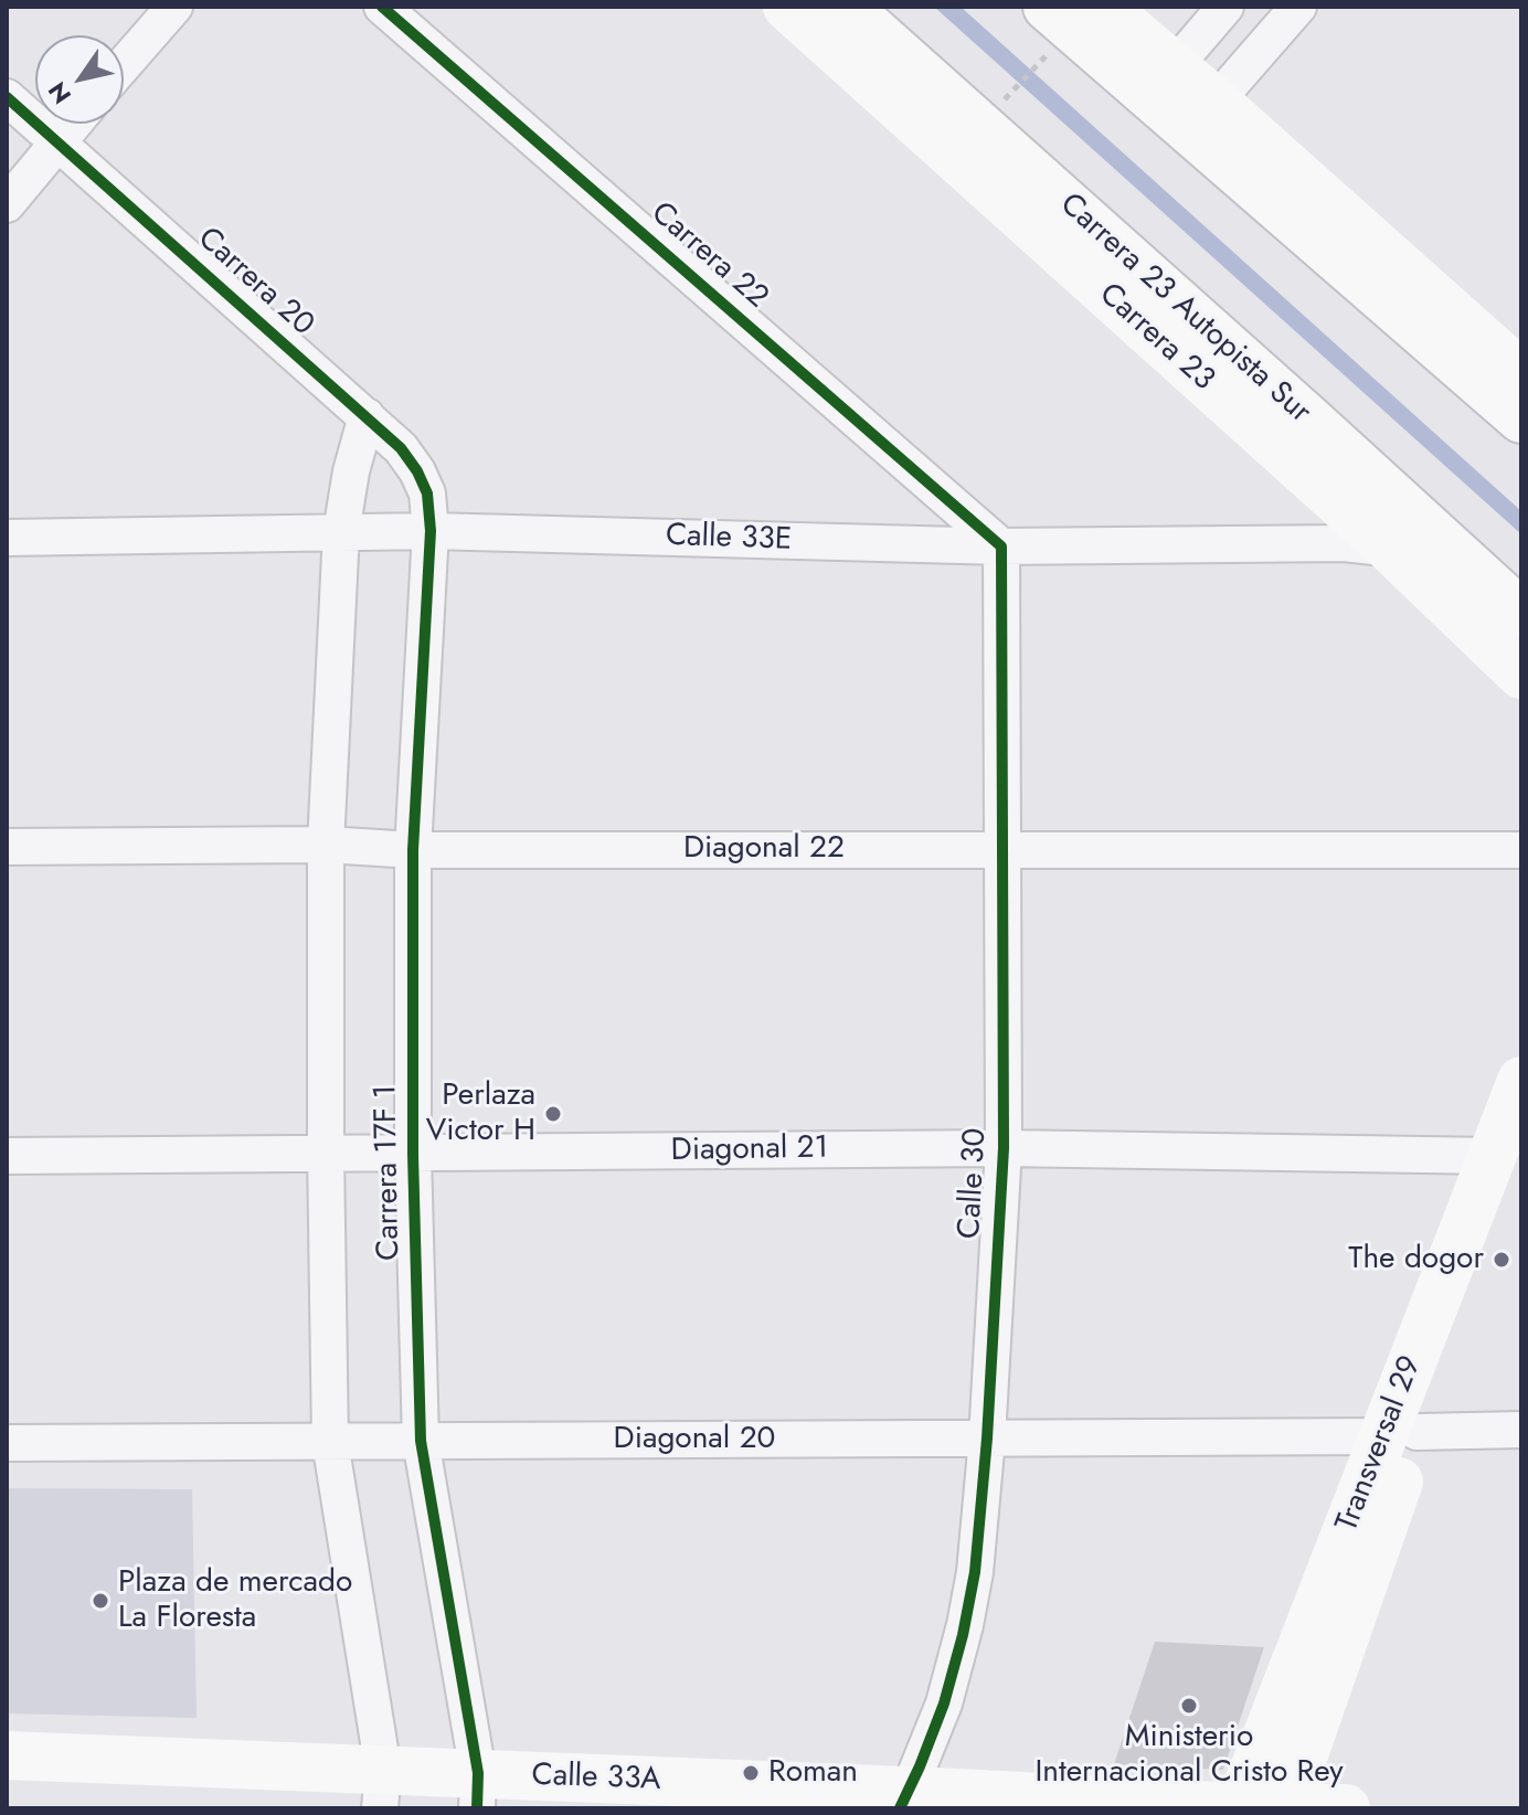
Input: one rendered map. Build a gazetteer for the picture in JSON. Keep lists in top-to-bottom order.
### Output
{
  "streets": {
    "main road": [
      "Carrera 23 Autopista Sur",
      "Carrera 23",
      "Transversal 29",
      "Calle 33A"
    ],
    "street": [
      "Carrera 22",
      "Carrera 20",
      "Calle 33E",
      "Diagonal 22",
      "Diagonal 21",
      "Carrera 17F 1",
      "Calle 30",
      "Diagonal 20"
    ]
  },
  "crossings": [
    ["Carrera 22", "Calle 33E"],
    ["Carrera 22", "Calle 30"],
    ["Carrera 20", "Calle 33E"],
    ["Carrera 20", "Carrera 17F 1"],
    ["Carrera 23 Autopista Sur", "Calle 33E"],
    ["Carrera 23", "Calle 33E"],
    ["Calle 33E", "Carrera 17F 1"],
    ["Calle 33E", "Calle 30"],
    ["Diagonal 22", "Carrera 17F 1"],
    ["Diagonal 22", "Calle 30"],
    ["Diagonal 21", "Carrera 17F 1"],
    ["Diagonal 21", "Calle 30"],
    ["Diagonal 21", "Transversal 29"],
    ["Carrera 17F 1", "Diagonal 20"],
    ["Carrera 17F 1", "Calle 33A"],
    ["Calle 30", "Diagonal 20"],
    ["Calle 30", "Calle 33A"],
    ["Diagonal 20", "Transversal 29"],
    ["Transversal 29", "Calle 33A"]
  ],
  "places": [
    "Perlaza Victor H",
    "The dogor",
    "Plaza de mercado La Floresta",
    "Ministerio Internacional Cristo Rey",
    "Roman"
  ],
  "north": "bottom left"
}
